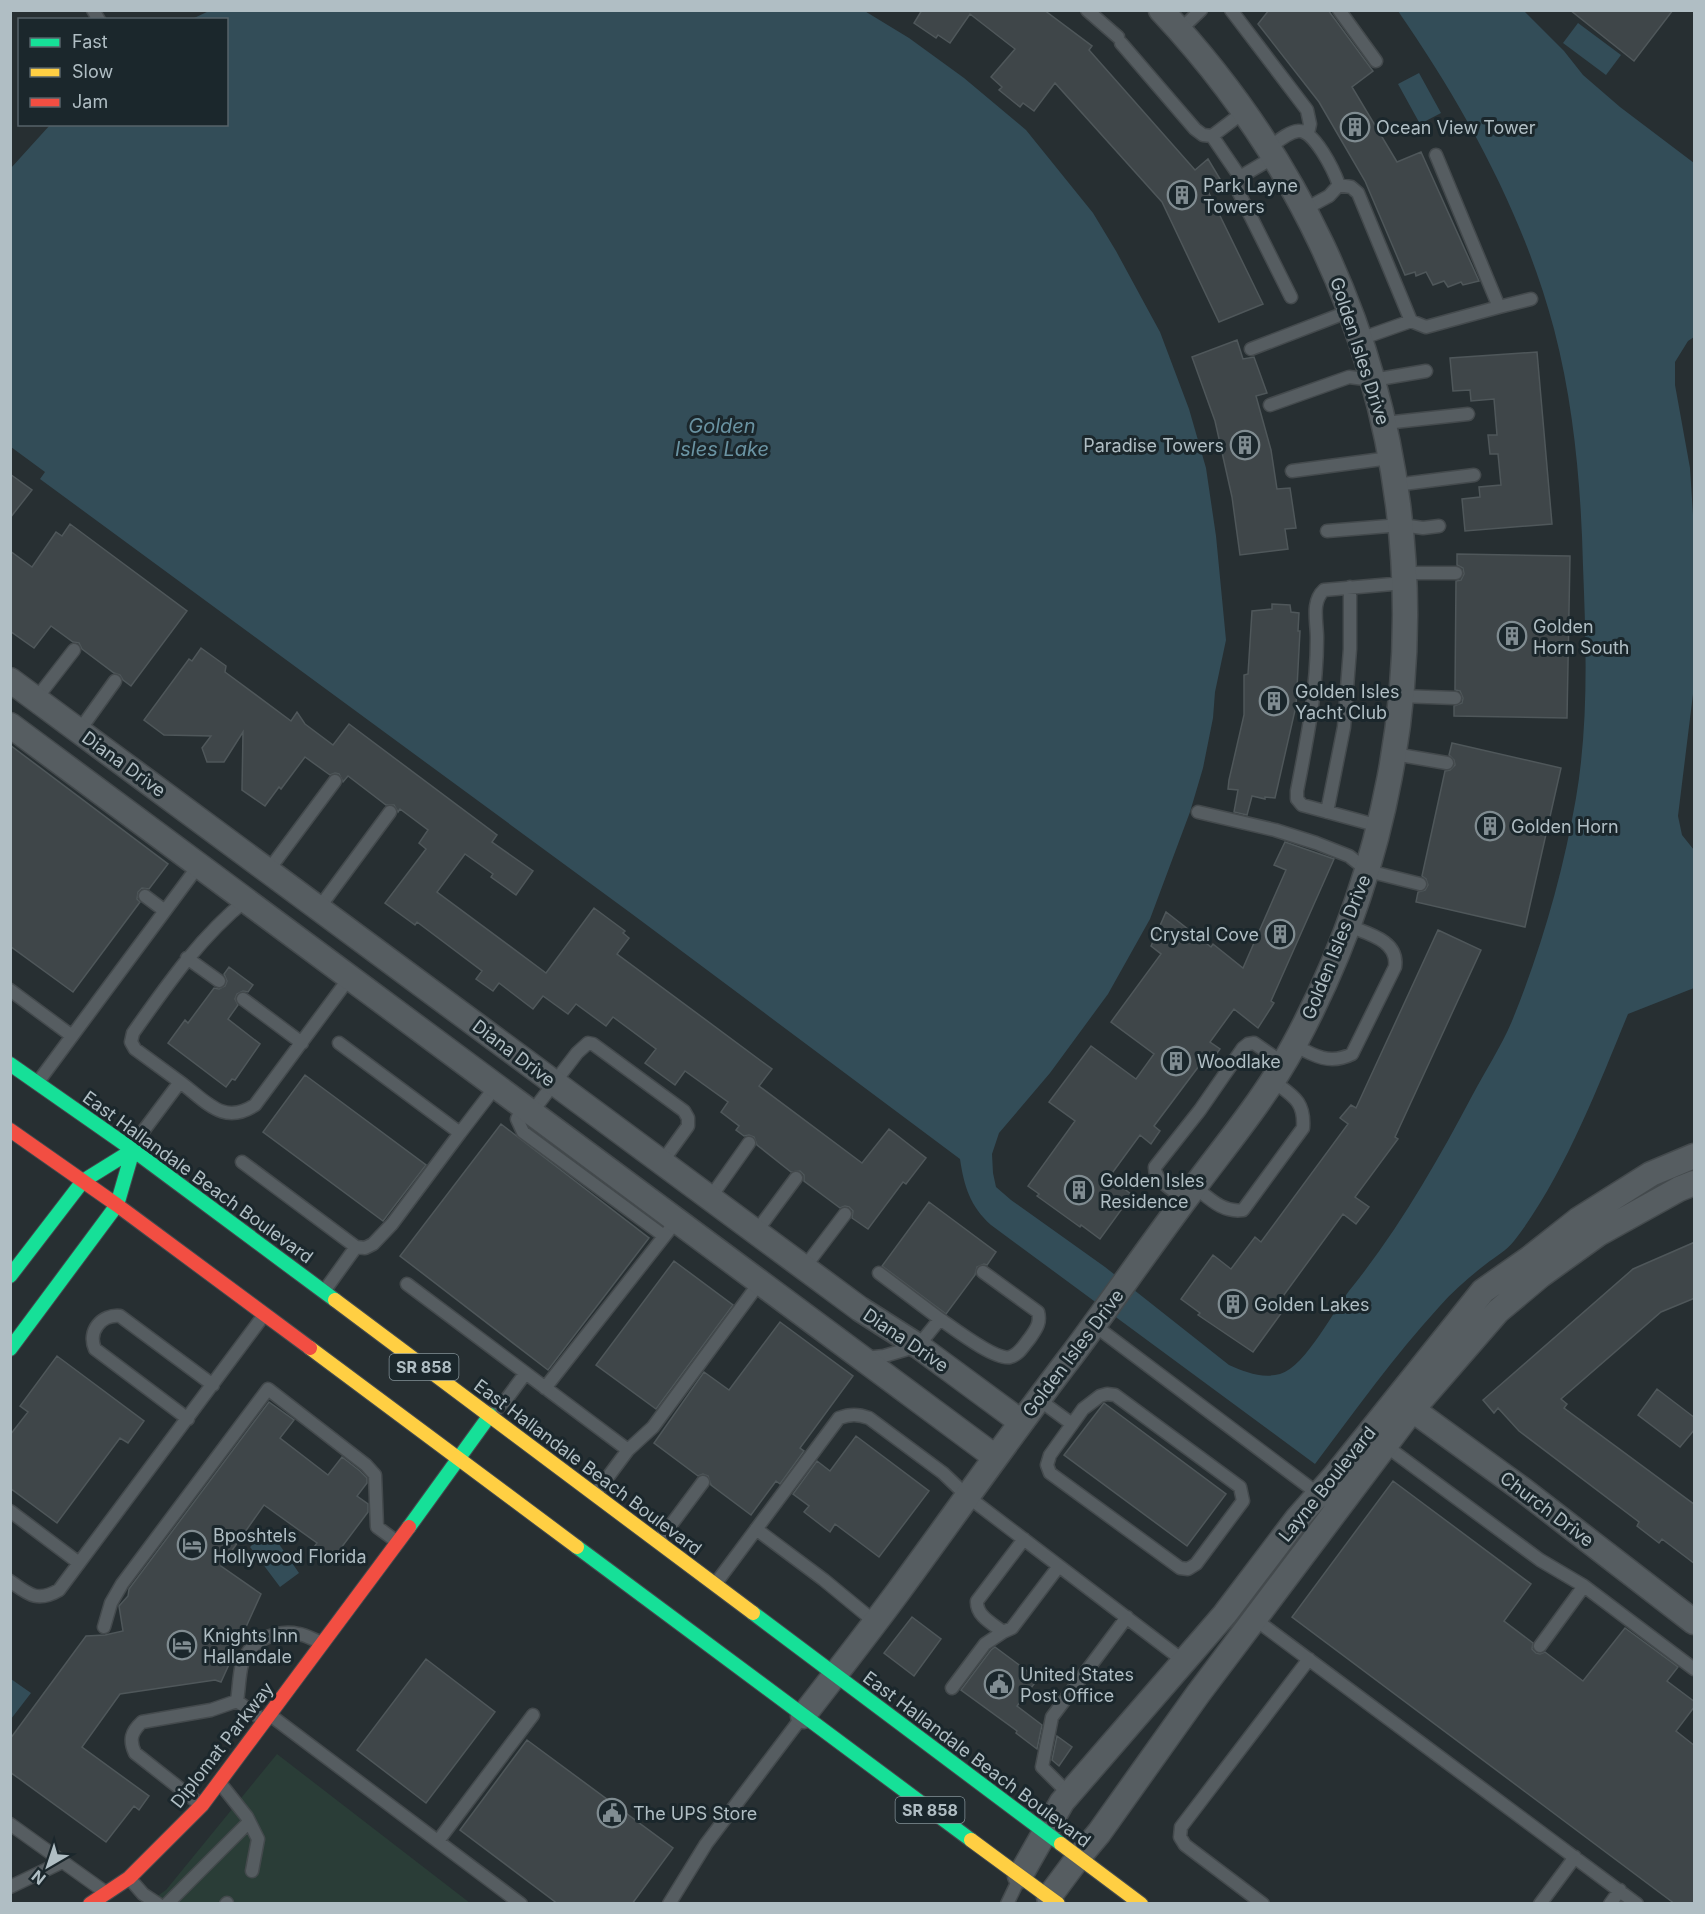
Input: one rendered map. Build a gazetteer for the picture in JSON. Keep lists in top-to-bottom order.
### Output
{
  "streets": {
    "main road": ["East Hallandale Beach Boulevard", "SR 858", "Diplomat Parkway"],
    "street": [
      "Golden Isles Drive",
      "Diana Drive",
      "Layne Boulevard",
      "Church Drive"
    ]
  },
  "crossings": [
    ["Golden Isles Drive", "Diana Drive"],
    ["Golden Isles Drive", "East Hallandale Beach Boulevard"],
    ["Golden Isles Drive", "SR 858"],
    ["East Hallandale Beach Boulevard", "Layne Boulevard"],
    ["East Hallandale Beach Boulevard", "Diplomat Parkway"],
    ["SR 858", "Layne Boulevard"],
    ["SR 858", "Diplomat Parkway"],
    ["Layne Boulevard", "Church Drive"]
  ],
  "water": ["Golden Isles Lake"],
  "places": {
    "building": [
      "Ocean View Tower",
      "Park Layne Towers",
      "Paradise Towers",
      "Golden Horn South",
      "Golden Isles Yacht Club",
      "Golden Horn",
      "Crystal Cove",
      "Woodlake",
      "Golden Isles Residence",
      "Golden Lakes"
    ],
    "hotel": ["Bposhtels Hollywood Florida", "Knights Inn Hallandale"],
    "public building": ["United States Post Office", "The UPS Store"]
  },
  "legend": ["Fast", "Slow", "Jam"],
  "north": "bottom left"
}
